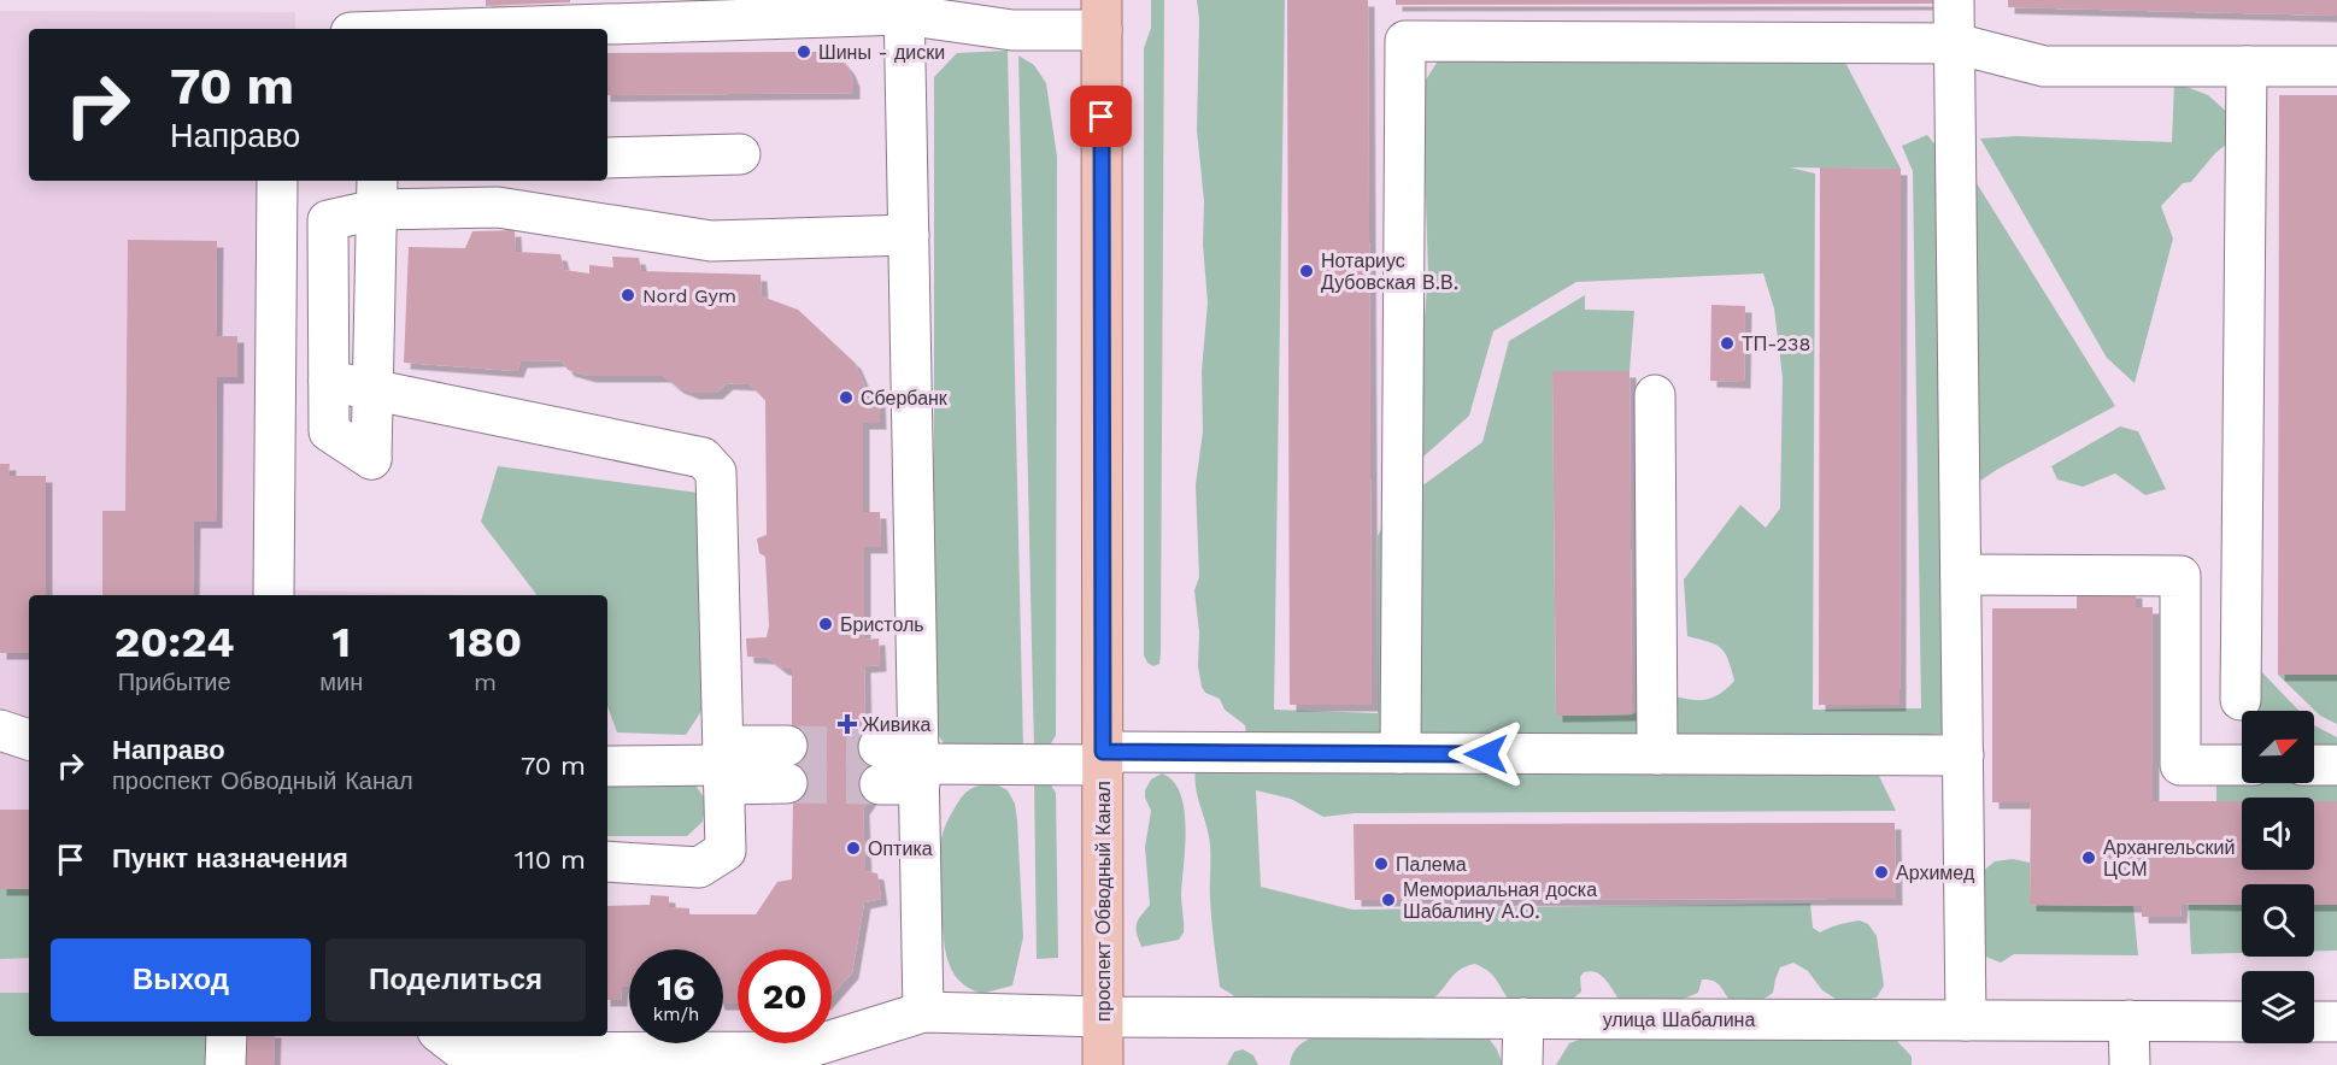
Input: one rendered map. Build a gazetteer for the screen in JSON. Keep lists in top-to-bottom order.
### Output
{
  "streets": {
    "main road": ["проспект Обводный Канал"],
    "street": ["улица Шабалина"]
  },
  "crossings": [
    ["проспект Обводный Канал", "улица Шабалина"]
  ],
  "places": {
    "other": [
      "Шины - диски",
      "Нотариус Дубовская В.В.",
      "Nord Gym",
      "ТП-238",
      "Сбербанк",
      "Бристоль",
      "Оптика",
      "Архангельский ЦСМ",
      "Палема",
      "Архимед",
      "Мемориальная доска Шабалину А.О."
    ],
    "health": ["Живика"]
  },
  "north": "top right",
  "page": {
    "turn": ["70 m", "Направо"],
    "eta": [
      "20:24",
      "Прибытие",
      "1",
      "мин",
      "180",
      "m"
    ],
    "list": [
      {
        "name": "Направо",
        "note": "проспект Обводный Канал",
        "value": "70 m"
      },
      {
        "name": "Пункт назначения",
        "value": "110 m"
      }
    ],
    "buttons": ["Выход", "Поделиться"],
    "speed": "16 km/h",
    "limit": "20"
  }
}
